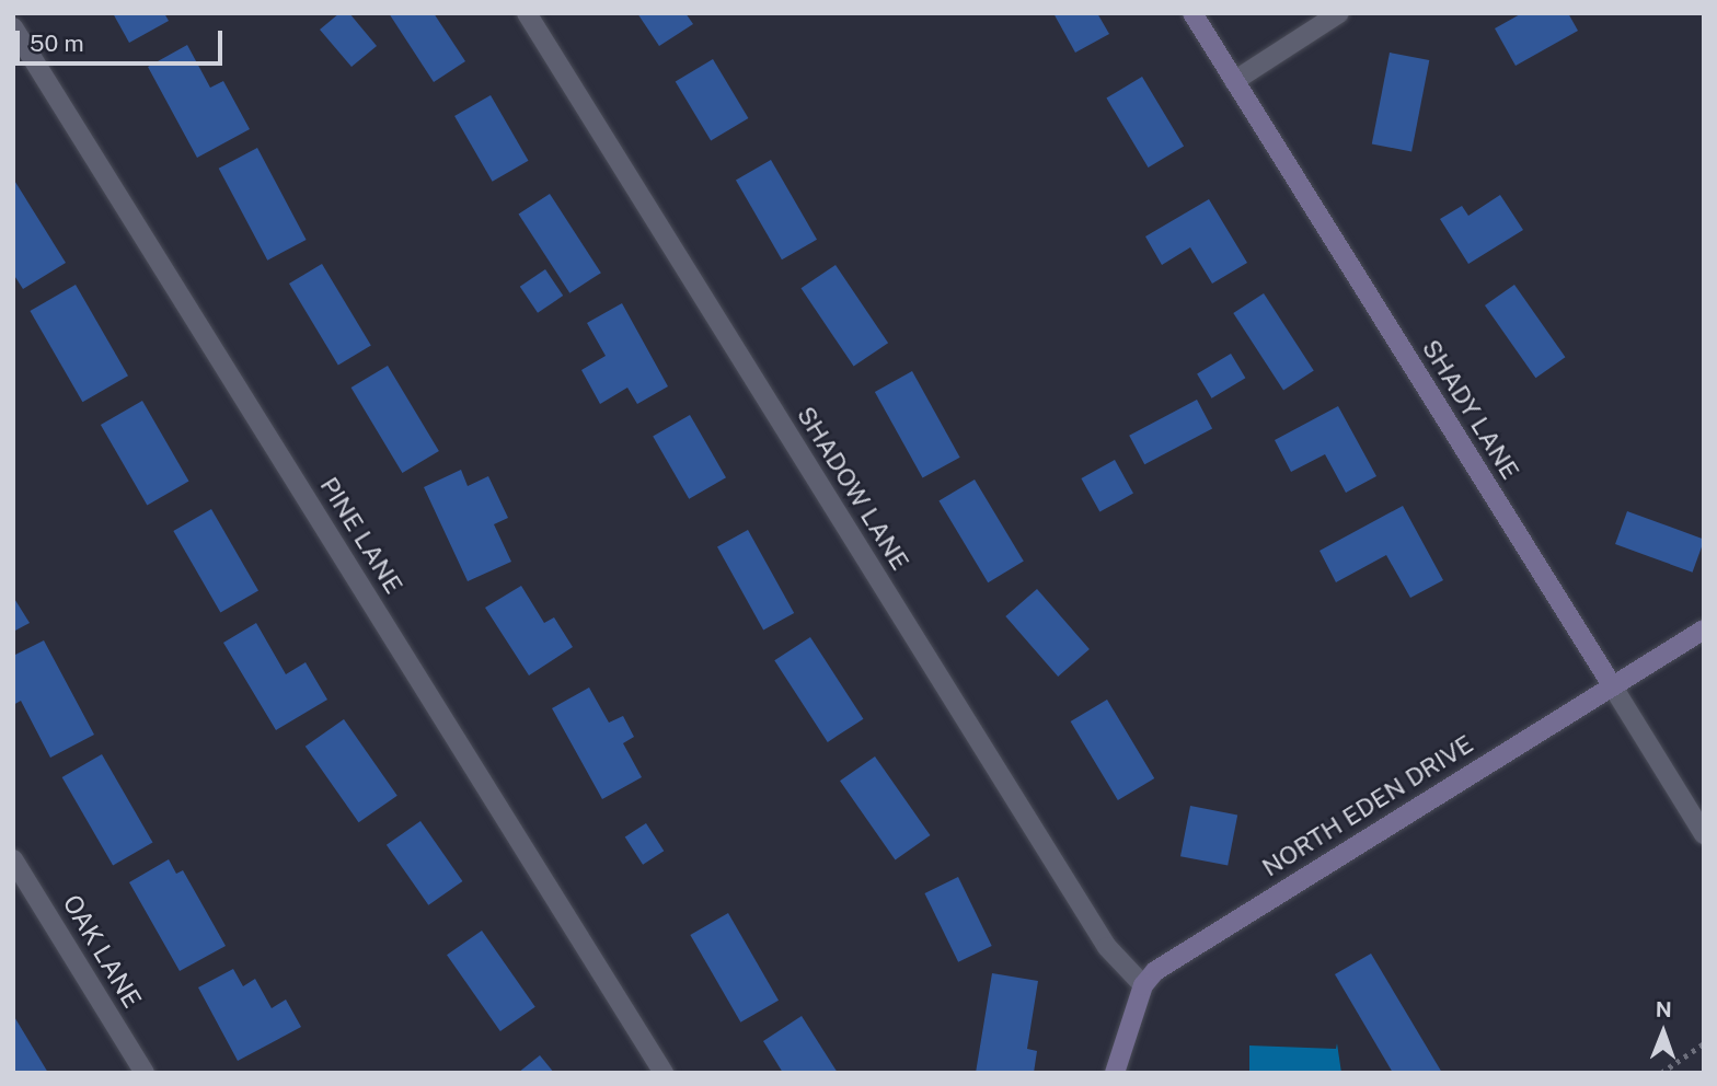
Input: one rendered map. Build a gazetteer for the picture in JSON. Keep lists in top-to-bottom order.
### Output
{
  "streets": {
    "street": [
      "SHADY LANE",
      "SHADOW LANE",
      "PINE LANE",
      "NORTH EDEN DRIVE",
      "OAK LANE"
    ]
  },
  "crossings": [
    ["SHADY LANE", "NORTH EDEN DRIVE"],
    ["SHADOW LANE", "NORTH EDEN DRIVE"]
  ],
  "scale_bar": "50 m",
  "north": "top"
}
